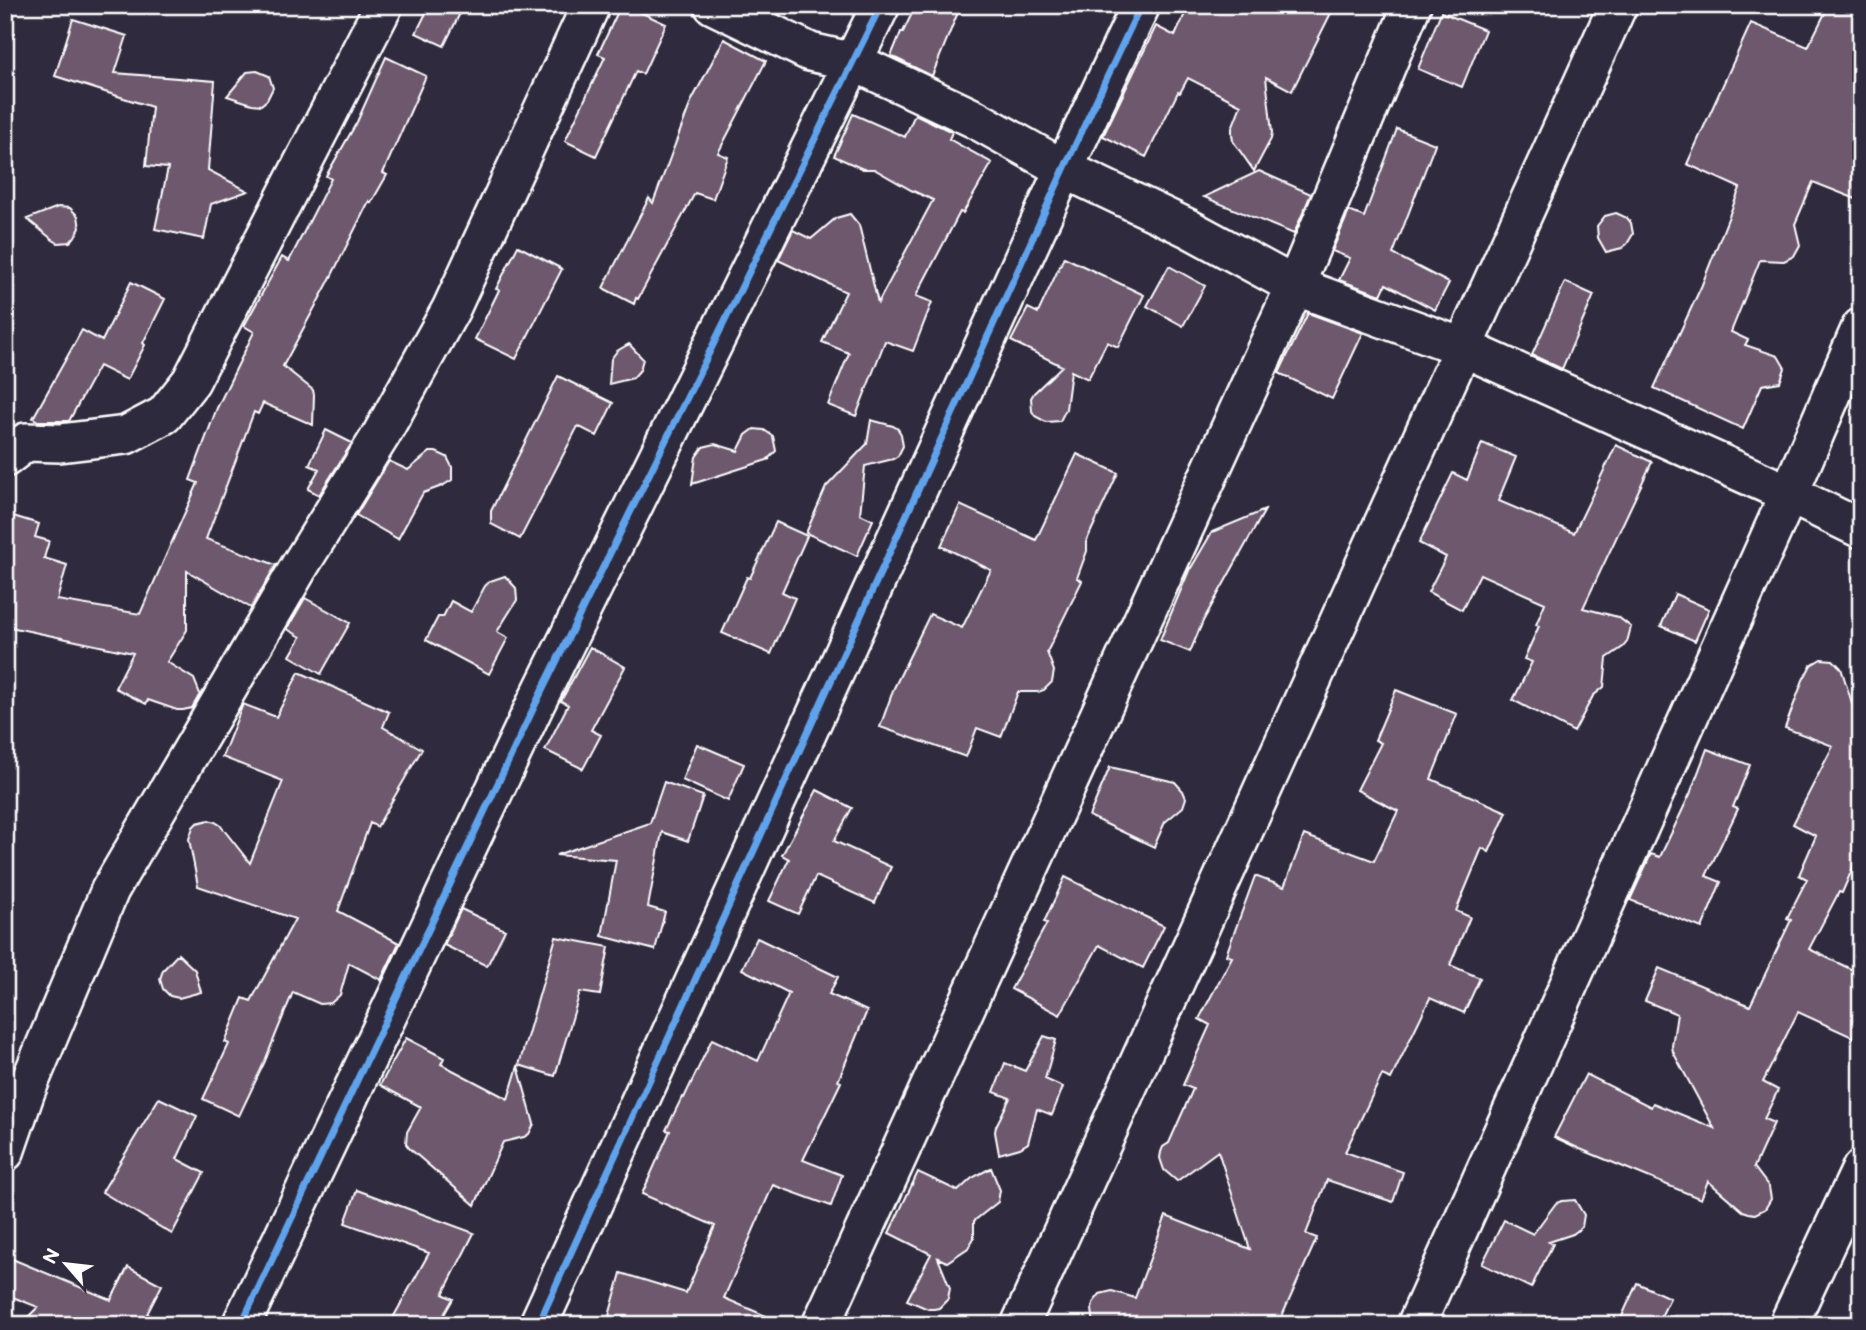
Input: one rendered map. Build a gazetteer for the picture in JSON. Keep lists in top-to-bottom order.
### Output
{
  "north": "top left"
}
